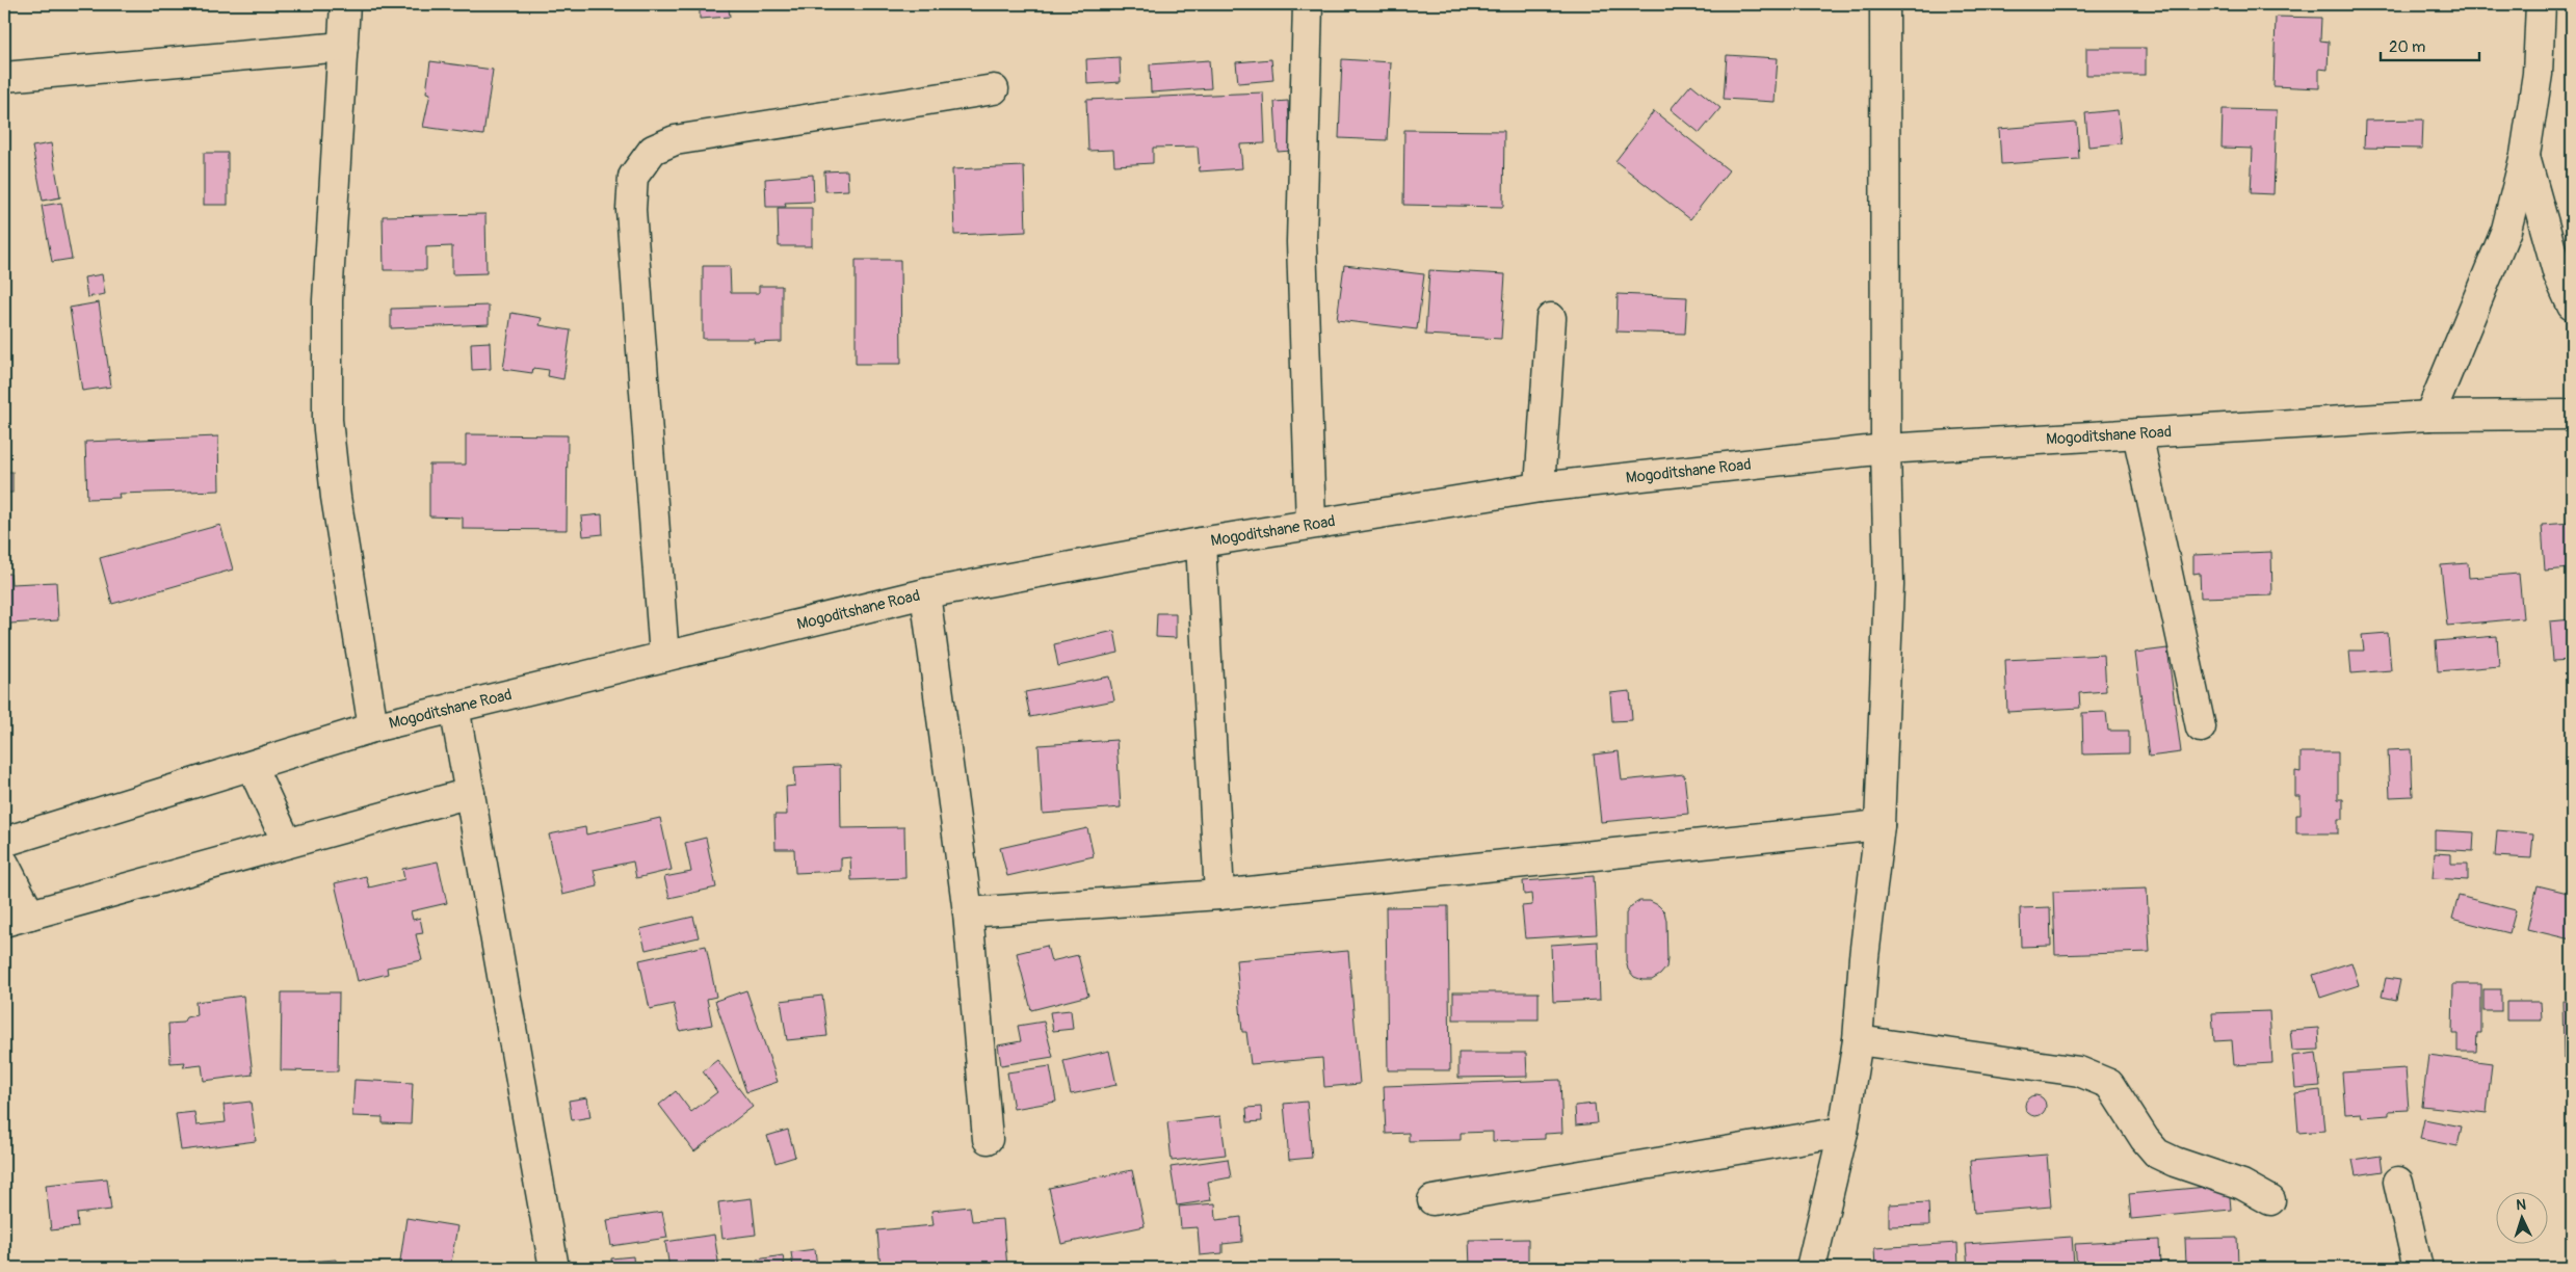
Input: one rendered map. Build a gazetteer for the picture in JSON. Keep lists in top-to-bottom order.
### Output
{
  "streets": {
    "street": ["Mogoditshane Road"]
  },
  "scale_bar": "20 m",
  "north": "top"
}
